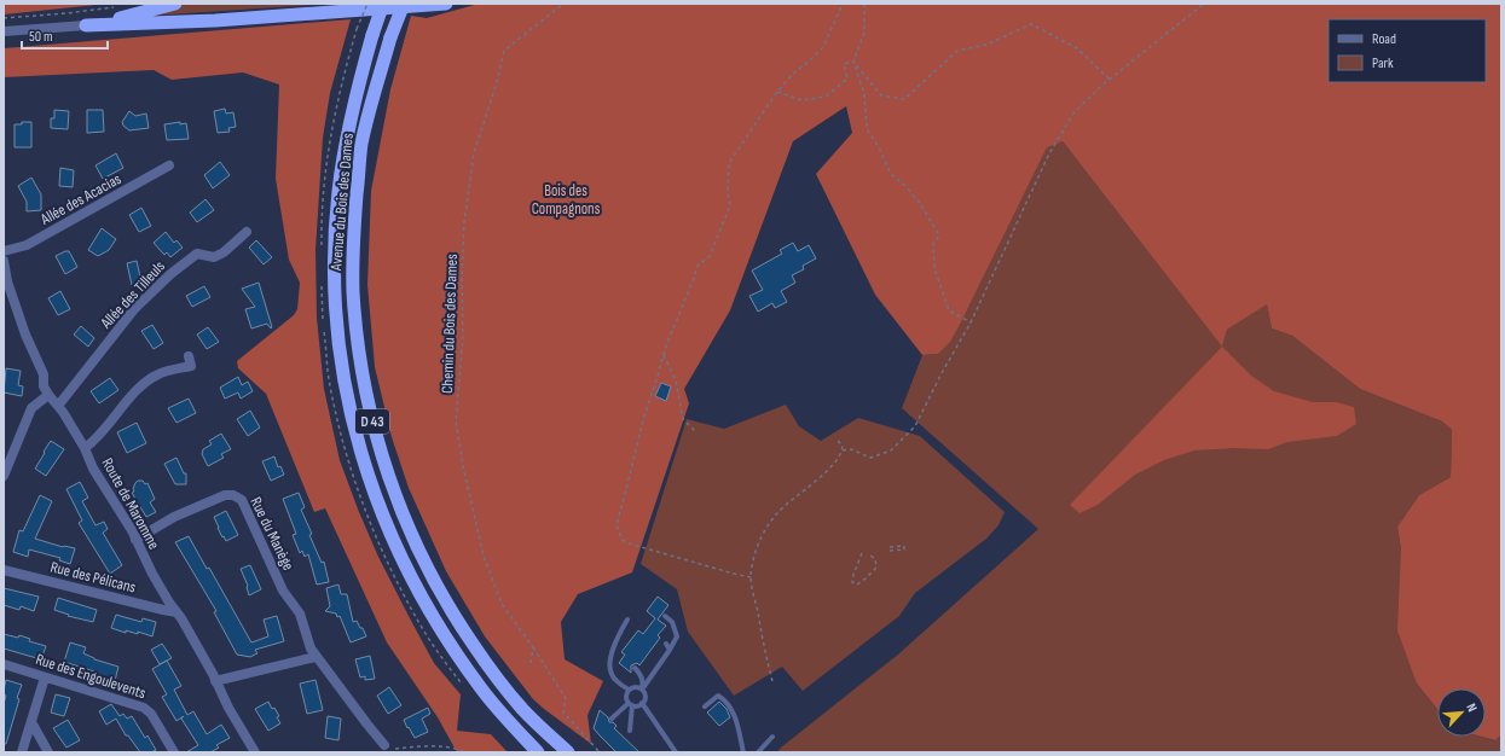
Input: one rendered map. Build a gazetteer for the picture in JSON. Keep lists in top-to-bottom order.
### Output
{
  "streets": {
    "highway": ["Avenue du Bois des Dames", "D 43"],
    "street": [
      "Allée des Acacias",
      "Allée des Tilleuls",
      "Route de Maromme",
      "Rue du Manège",
      "Rue des Pélicans",
      "Rue des Engoulevents"
    ],
    "path": ["Chemin du Bois des Dames"]
  },
  "crossings": [
    ["Allée des Tilleuls", "Route de Maromme"],
    ["Route de Maromme", "Rue du Manège"],
    ["Route de Maromme", "Rue des Pélicans"]
  ],
  "parks": ["Bois des Compagnons"],
  "legend": ["Road", "Park"],
  "scale_bar": "50 m",
  "north": "top right"
}
